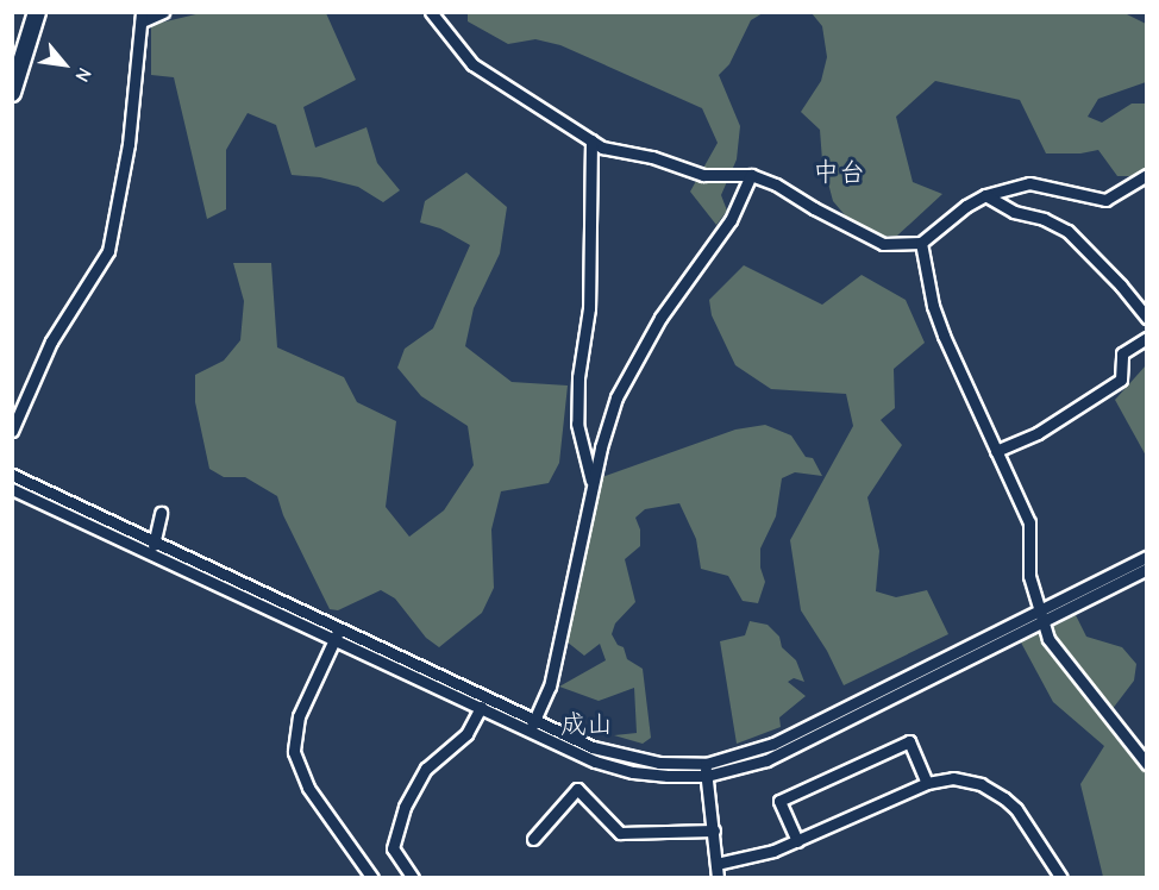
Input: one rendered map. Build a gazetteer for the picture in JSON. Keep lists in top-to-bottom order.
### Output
{
  "districts": ["中台", "成山"],
  "north": "bottom right"
}
